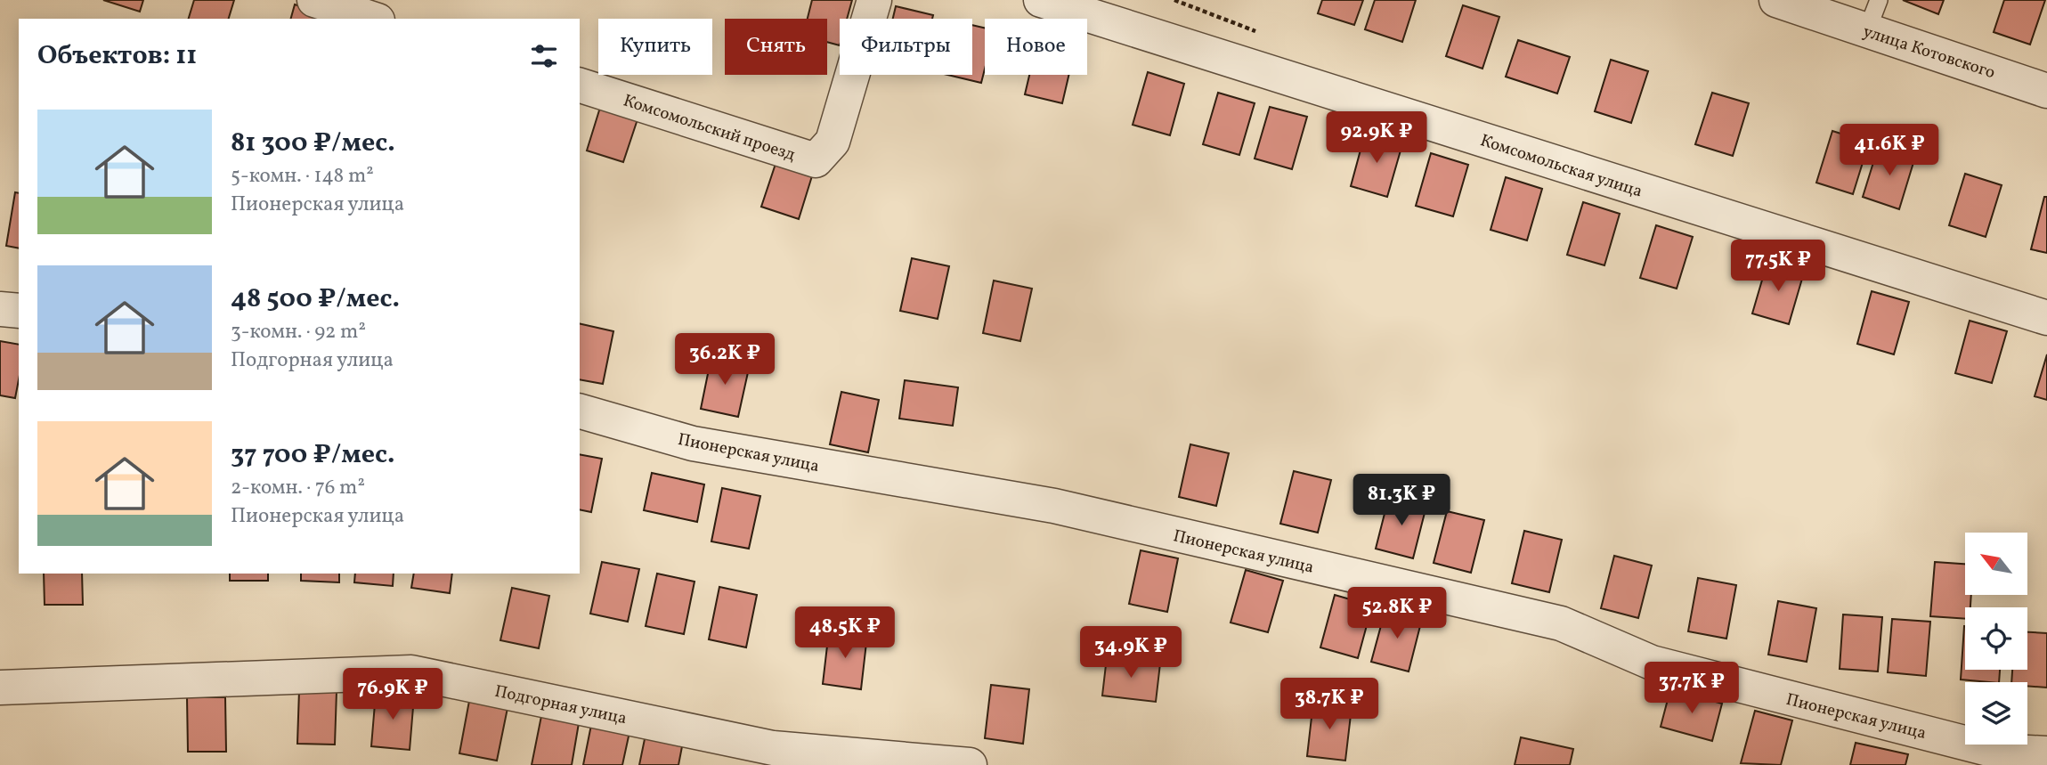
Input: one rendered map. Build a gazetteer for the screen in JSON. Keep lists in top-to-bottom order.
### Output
{
  "streets": {
    "street": [
      "улица Котовского",
      "Комсомольский проезд",
      "Комсомольская улица",
      "Пионерская улица",
      "Подгорная улица"
    ]
  },
  "north": "top left",
  "page": {
    "chip": [
      "Купить",
      "Снять",
      "Фильтры",
      "Новое"
    ],
    "heading": "Объектов: 11",
    "list": [
      {
        "name": "81 300 ₽/мес.",
        "note": "5-комн. · 148 m² · Пионерская улица"
      },
      {
        "name": "48 500 ₽/мес.",
        "note": "3-комн. · 92 m² · Подгорная улица"
      },
      {
        "name": "37 700 ₽/мес.",
        "note": "2-комн. · 76 m² · Пионерская улица"
      }
    ],
    "price": [
      "92.9K ₽",
      "41.6K ₽",
      "77.5K ₽",
      "36.2K ₽",
      "81.3K ₽",
      "52.8K ₽",
      "48.5K ₽",
      "34.9K ₽",
      "37.7K ₽",
      "76.9K ₽",
      "38.7K ₽"
    ]
  }
}
